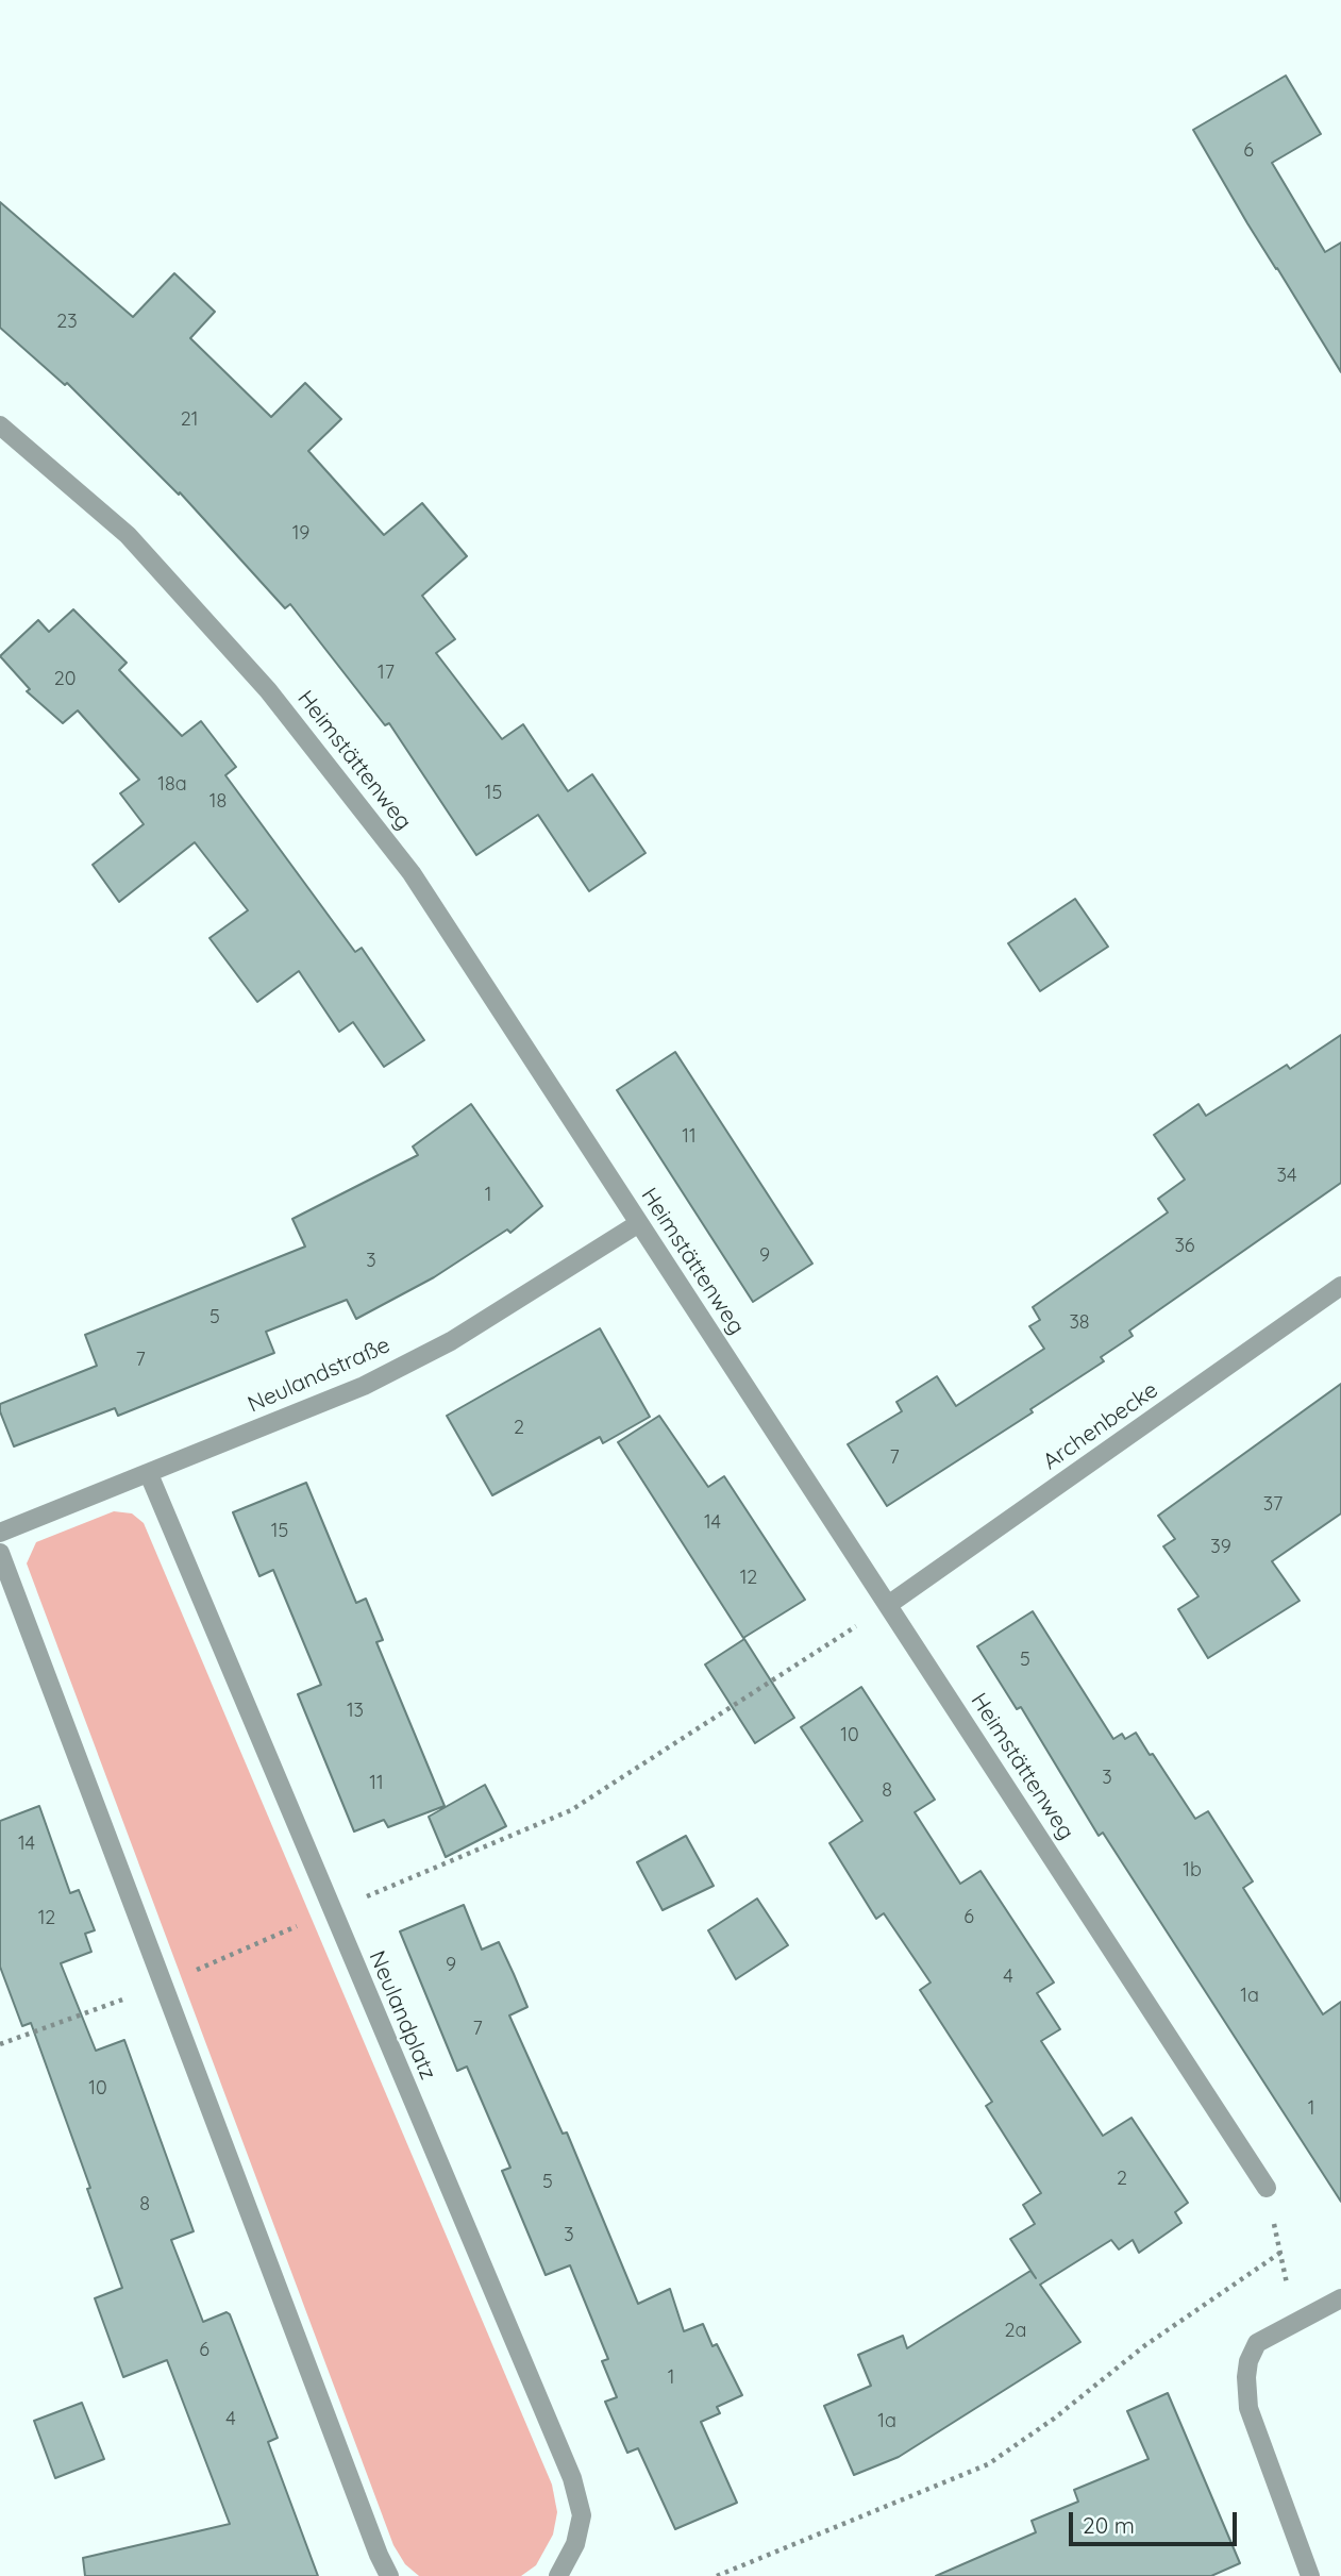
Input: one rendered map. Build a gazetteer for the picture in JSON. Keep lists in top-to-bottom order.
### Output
{
  "streets": {
    "street": [
      "Heimstättenweg",
      "Neulandstraße",
      "Archenbecke",
      "Neulandplatz"
    ]
  },
  "crossings": [
    ["Heimstättenweg", "Neulandstraße"],
    ["Heimstättenweg", "Archenbecke"],
    ["Neulandstraße", "Neulandplatz"]
  ],
  "house_numbers": [
    "6",
    "23",
    "21",
    "19",
    "17",
    "20",
    "18a",
    "15",
    "18",
    "11",
    "34",
    "1",
    "36",
    "9",
    "3",
    "5",
    "38",
    "7",
    "2",
    "7",
    "37",
    "14",
    "15",
    "39",
    "12",
    "5",
    "13",
    "10",
    "3",
    "11",
    "8",
    "14",
    "1b",
    "6",
    "12",
    "9",
    "4",
    "1a",
    "7",
    "10",
    "1",
    "2",
    "5",
    "8",
    "3",
    "2a",
    "6",
    "1",
    "4",
    "1a"
  ],
  "scale_bar": "20 m"
}
